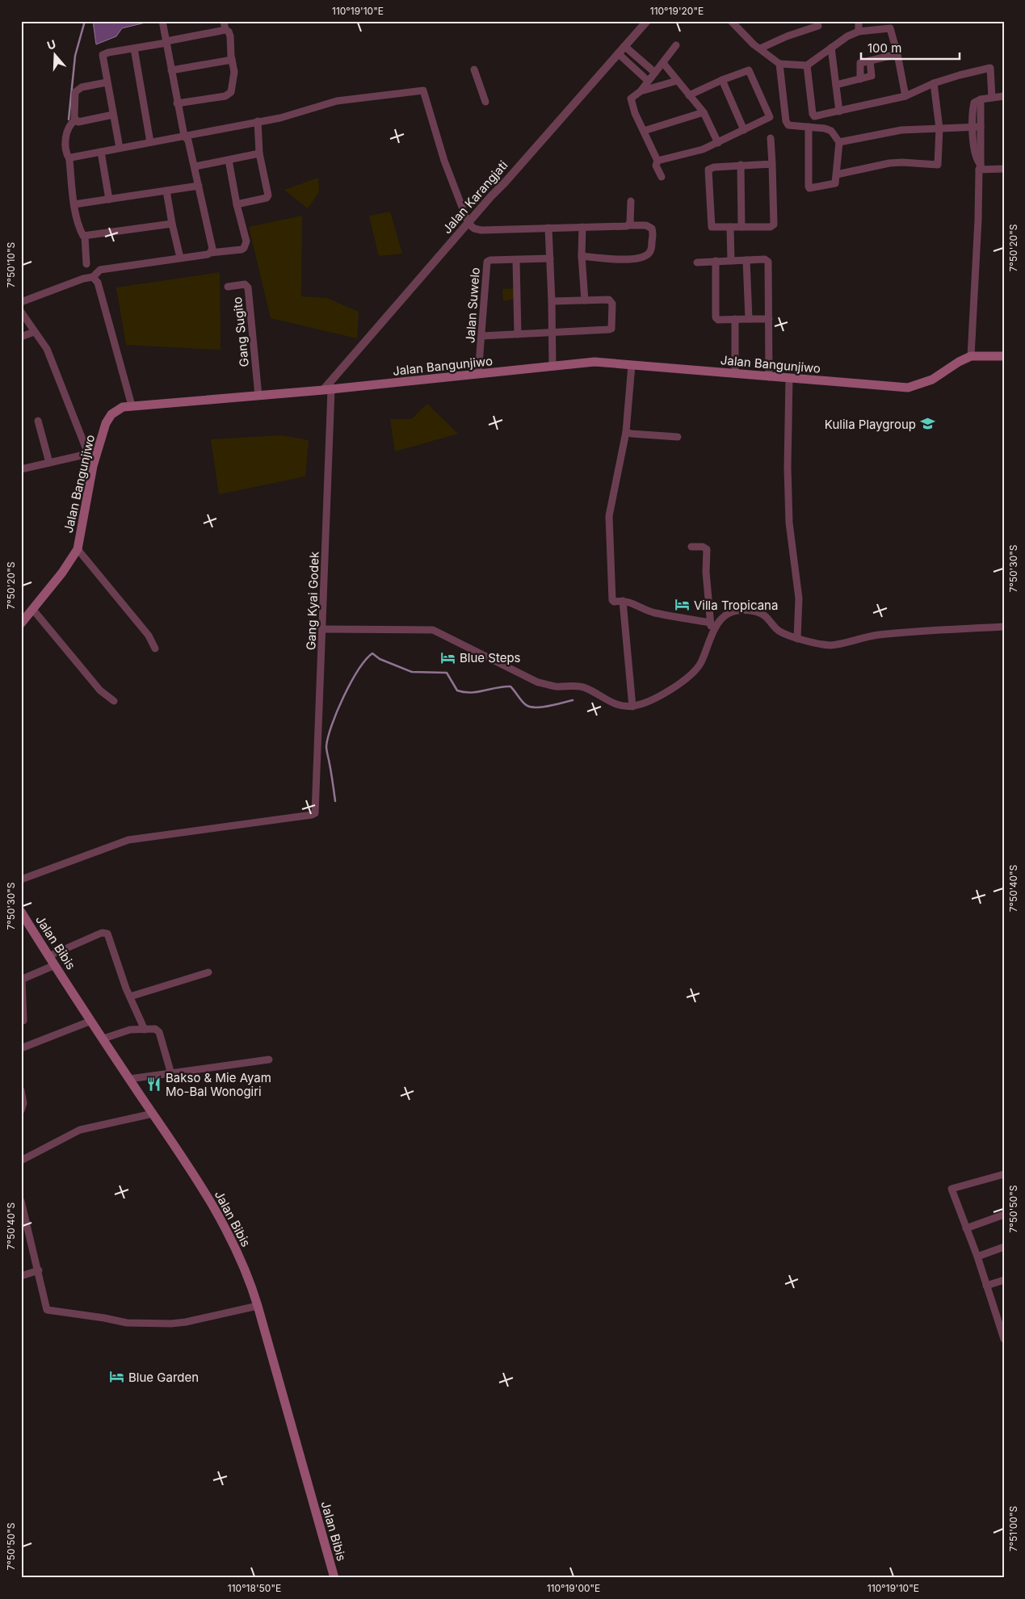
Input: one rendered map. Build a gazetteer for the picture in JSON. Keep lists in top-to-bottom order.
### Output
{
  "streets": {
    "main road": ["Jalan Bangunjiwo", "Jalan Bibis"],
    "street": [
      "Jalan Karangjati",
      "Jalan Suwelo",
      "Gang Sugito",
      "Gang Kyai Godek"
    ]
  },
  "crossings": [
    ["Jalan Karangjati", "Jalan Bangunjiwo"],
    ["Jalan Karangjati", "Gang Kyai Godek"],
    ["Jalan Suwelo", "Jalan Bangunjiwo"],
    ["Gang Sugito", "Jalan Bangunjiwo"],
    ["Jalan Bangunjiwo", "Gang Kyai Godek"]
  ],
  "places": {
    "school or university": ["Kulila Playgroup"],
    "hotel": ["Villa Tropicana", "Blue Steps", "Blue Garden"],
    "restaurant": ["Bakso & Mie Ayam Mo-Bal Wonogiri"]
  },
  "scale_bar": "100 m",
  "north": "top",
  "coordinates": [
    "110°19'10\"E",
    "110°19'20\"E",
    "7°50'20\"S",
    "7°50'10\"S",
    "7°50'30\"S",
    "7°50'40\"S",
    "7°50'50\"S",
    "7°51'00\"S",
    "110°18'50\"E",
    "110°19'00\"E"
  ]
}
